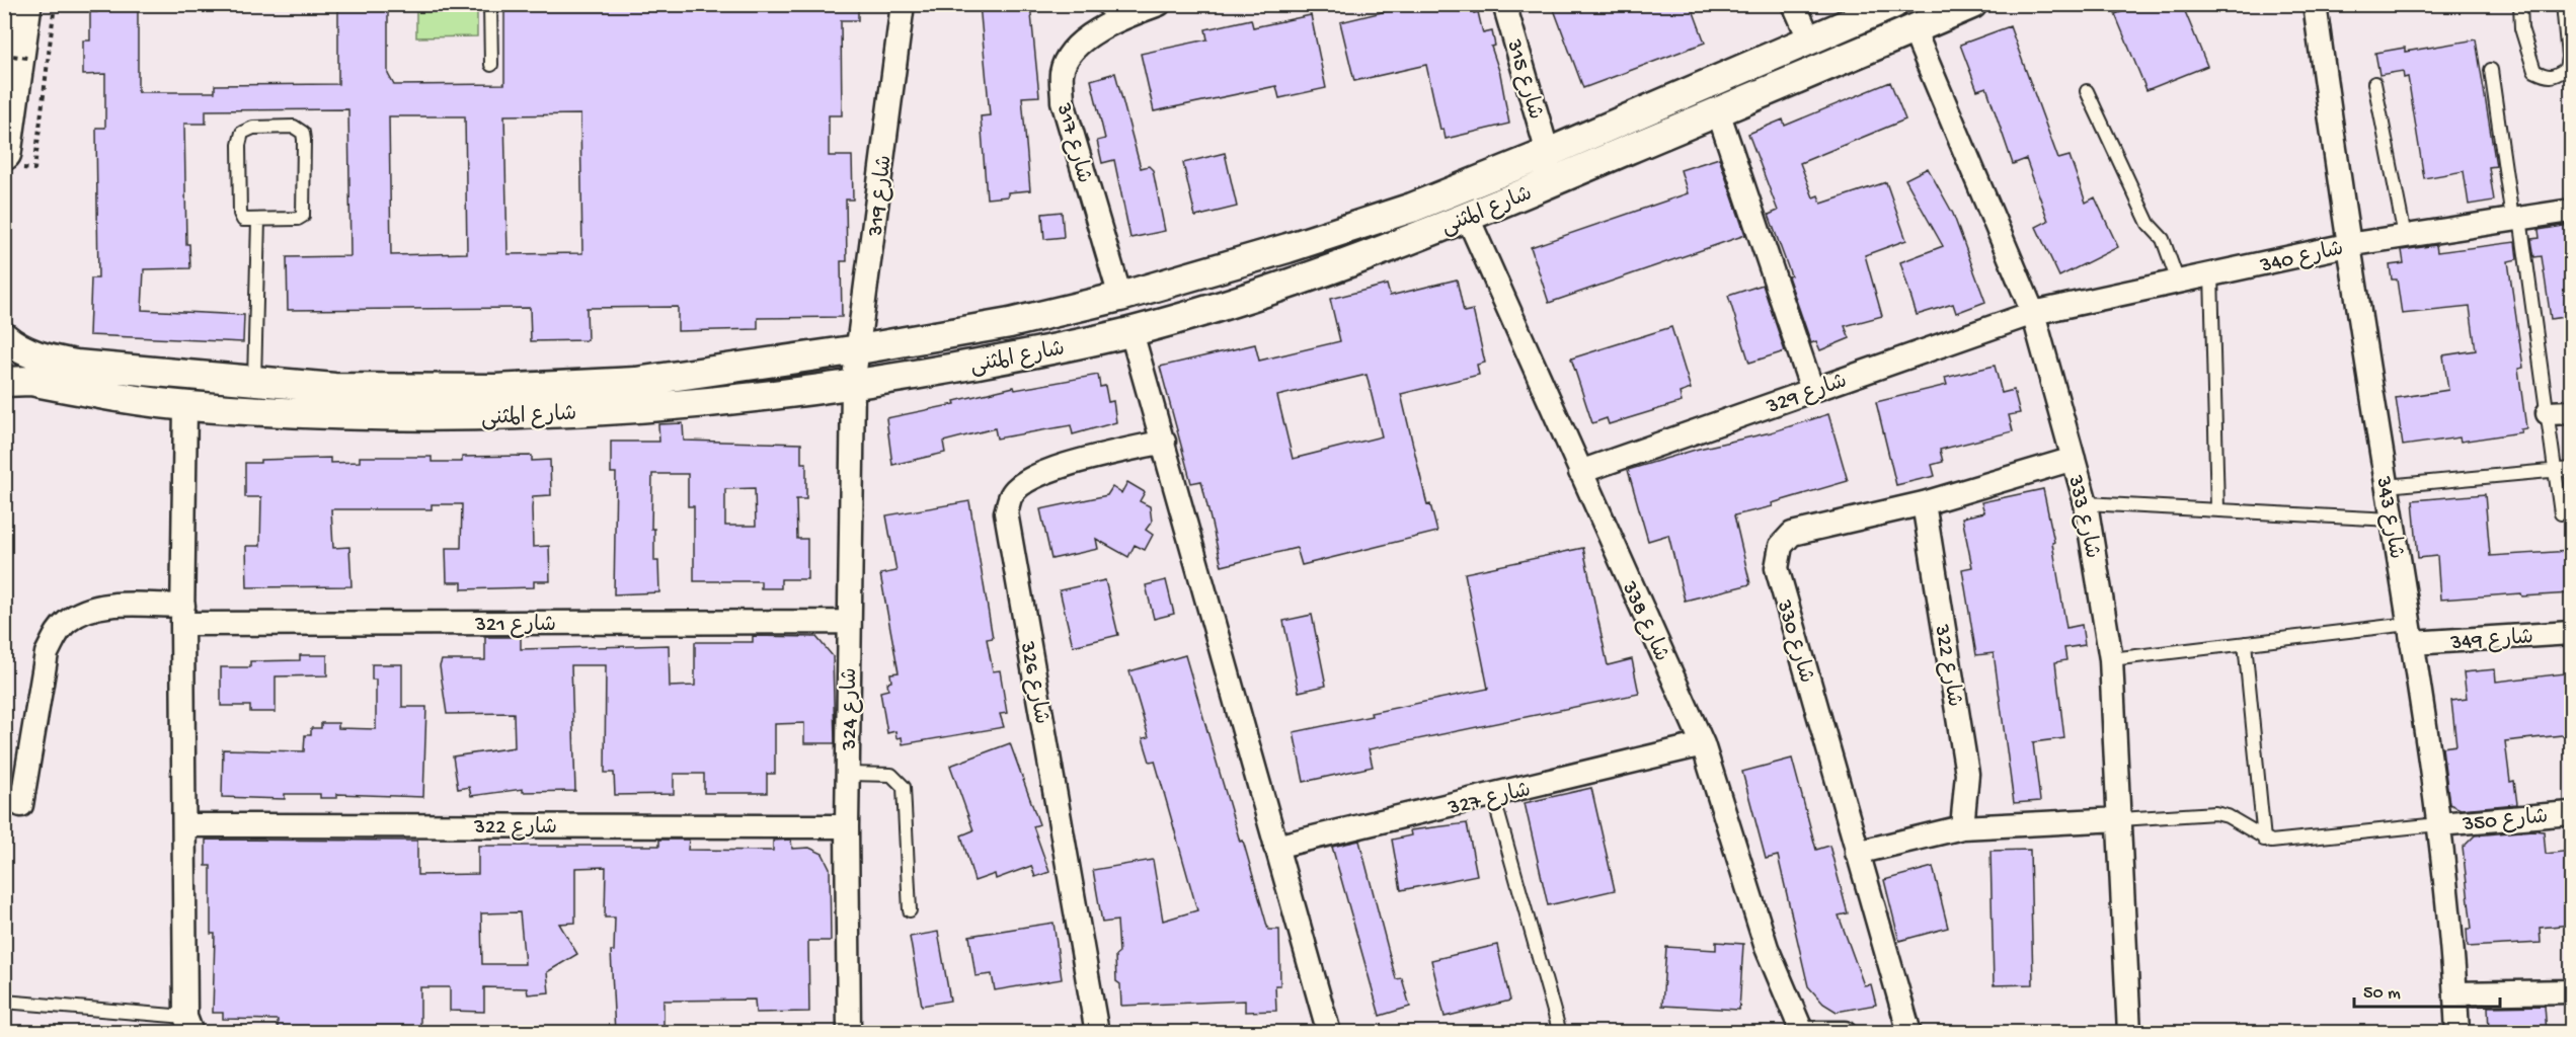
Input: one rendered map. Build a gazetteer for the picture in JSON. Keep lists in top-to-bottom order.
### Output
{
  "streets": {
    "street": [
      "شارع 315",
      "شارع 317",
      "شارع 319",
      "شارع المثنى",
      "شارع 340",
      "شارع 329",
      "شارع 333",
      "شارع 343",
      "شارع 338",
      "شارع 321",
      "شارع 349",
      "شارع 330",
      "شارع 322",
      "شارع 326",
      "شارع 324",
      "شارع 327",
      "شارع 350"
    ]
  },
  "crossings": [
    ["شارع 315", "شارع المثنى"],
    ["شارع 317", "شارع المثنى"],
    ["شارع 319", "شارع المثنى"],
    ["شارع 319", "شارع 324"],
    ["شارع المثنى", "شارع 333"],
    ["شارع المثنى", "شارع 338"],
    ["شارع المثنى", "شارع 324"],
    ["شارع 340", "شارع 329"],
    ["شارع 340", "شارع 333"],
    ["شارع 340", "شارع 343"],
    ["شارع 329", "شارع 333"],
    ["شارع 329", "شارع 338"],
    ["شارع 333", "شارع 330"],
    ["شارع 343", "شارع 349"],
    ["شارع 343", "شارع 350"],
    ["شارع 338", "شارع 327"],
    ["شارع 321", "شارع 324"],
    ["شارع 330", "شارع 322"],
    ["شارع 322", "شارع 324"]
  ],
  "scale_bar": "50 m"
}
